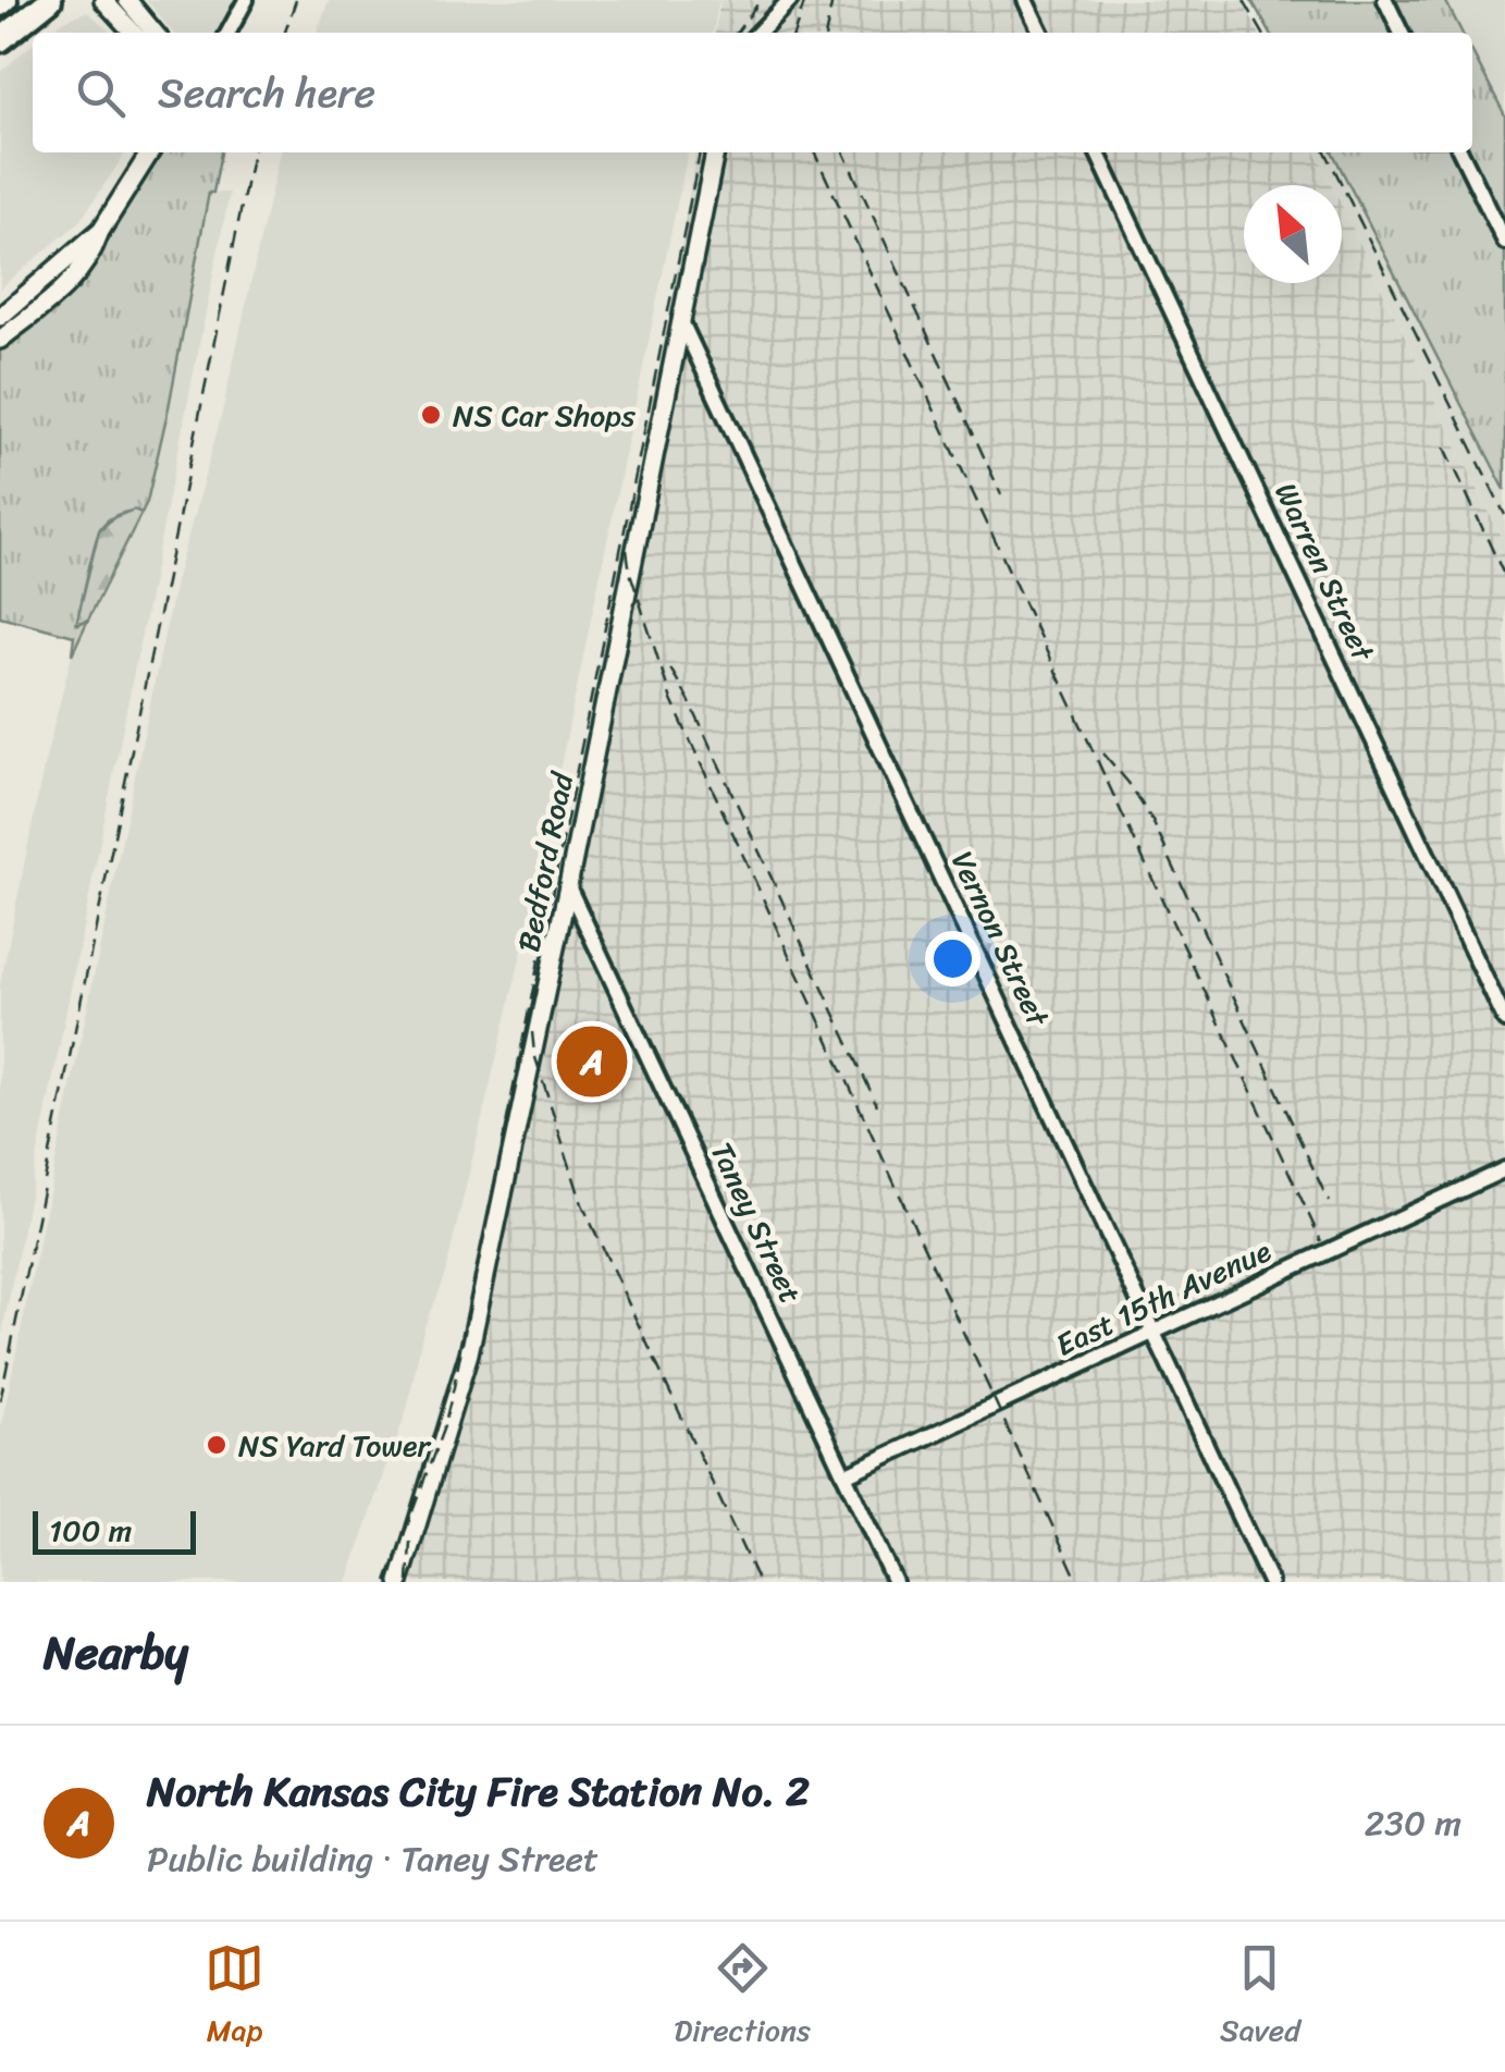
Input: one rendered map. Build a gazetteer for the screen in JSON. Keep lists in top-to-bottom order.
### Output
{
  "streets": {
    "street": [
      "Warren Street",
      "Bedford Road",
      "Vernon Street",
      "Taney Street",
      "East 15th Avenue"
    ]
  },
  "crossings": [
    ["Bedford Road", "Vernon Street"],
    ["Bedford Road", "Taney Street"],
    ["Vernon Street", "East 15th Avenue"],
    ["Taney Street", "East 15th Avenue"]
  ],
  "places": ["NS Car Shops", "NS Yard Tower"],
  "scale_bar": "100 m",
  "north": "top left",
  "page": {
    "search": "Search here",
    "pins": "A",
    "scale": "100 m",
    "heading": "Nearby",
    "list": [
      {
        "mark": "A",
        "name": "North Kansas City Fire Station No. 2",
        "note": "Public building · Taney Street",
        "value": "230 m"
      }
    ],
    "nav": ["Map", "Directions", "Saved"]
  }
}
